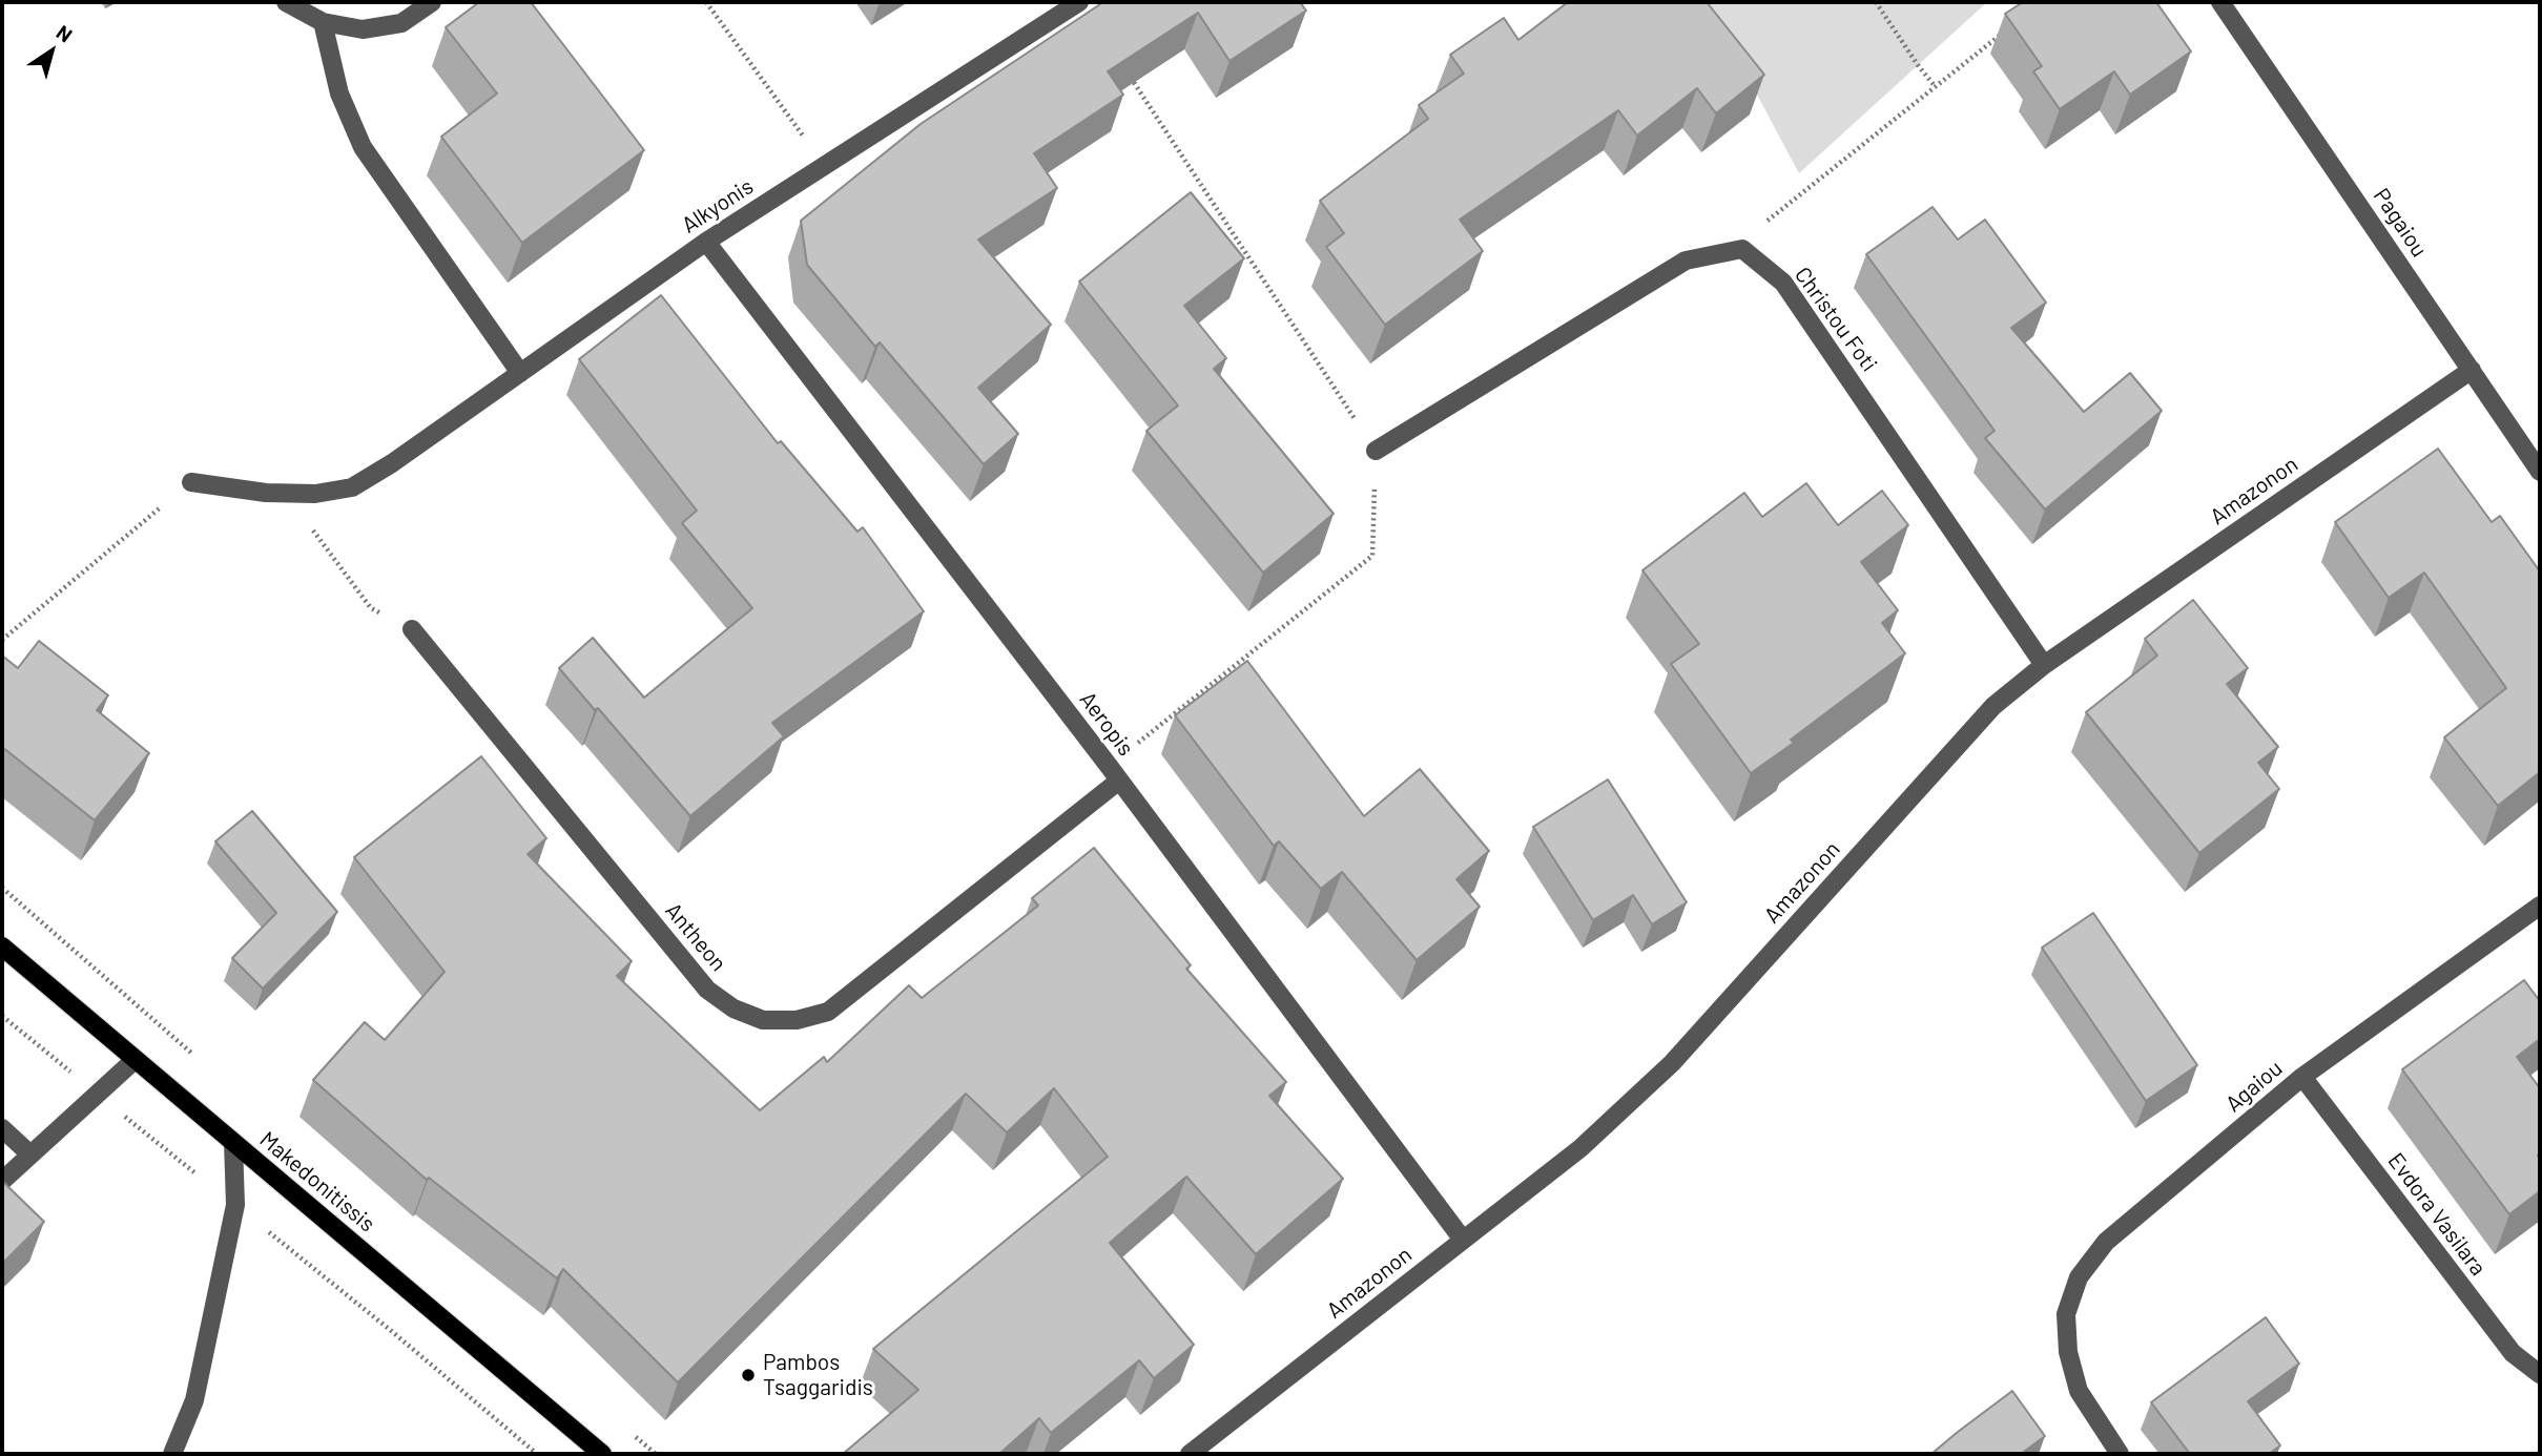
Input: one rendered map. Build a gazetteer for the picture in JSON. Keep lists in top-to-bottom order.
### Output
{
  "streets": {
    "main road": ["Makedonitissis"],
    "street": [
      "Alkyonis",
      "Pagaiou",
      "Christou Foti",
      "Amazonon",
      "Aeropis",
      "Antheon",
      "Agaiou",
      "Evdora Vasilara"
    ]
  },
  "crossings": [
    ["Alkyonis", "Aeropis"],
    ["Pagaiou", "Amazonon"],
    ["Christou Foti", "Amazonon"],
    ["Amazonon", "Aeropis"],
    ["Aeropis", "Antheon"],
    ["Agaiou", "Evdora Vasilara"]
  ],
  "places": ["Pambos Tsaggaridis"],
  "north": "top right"
}
